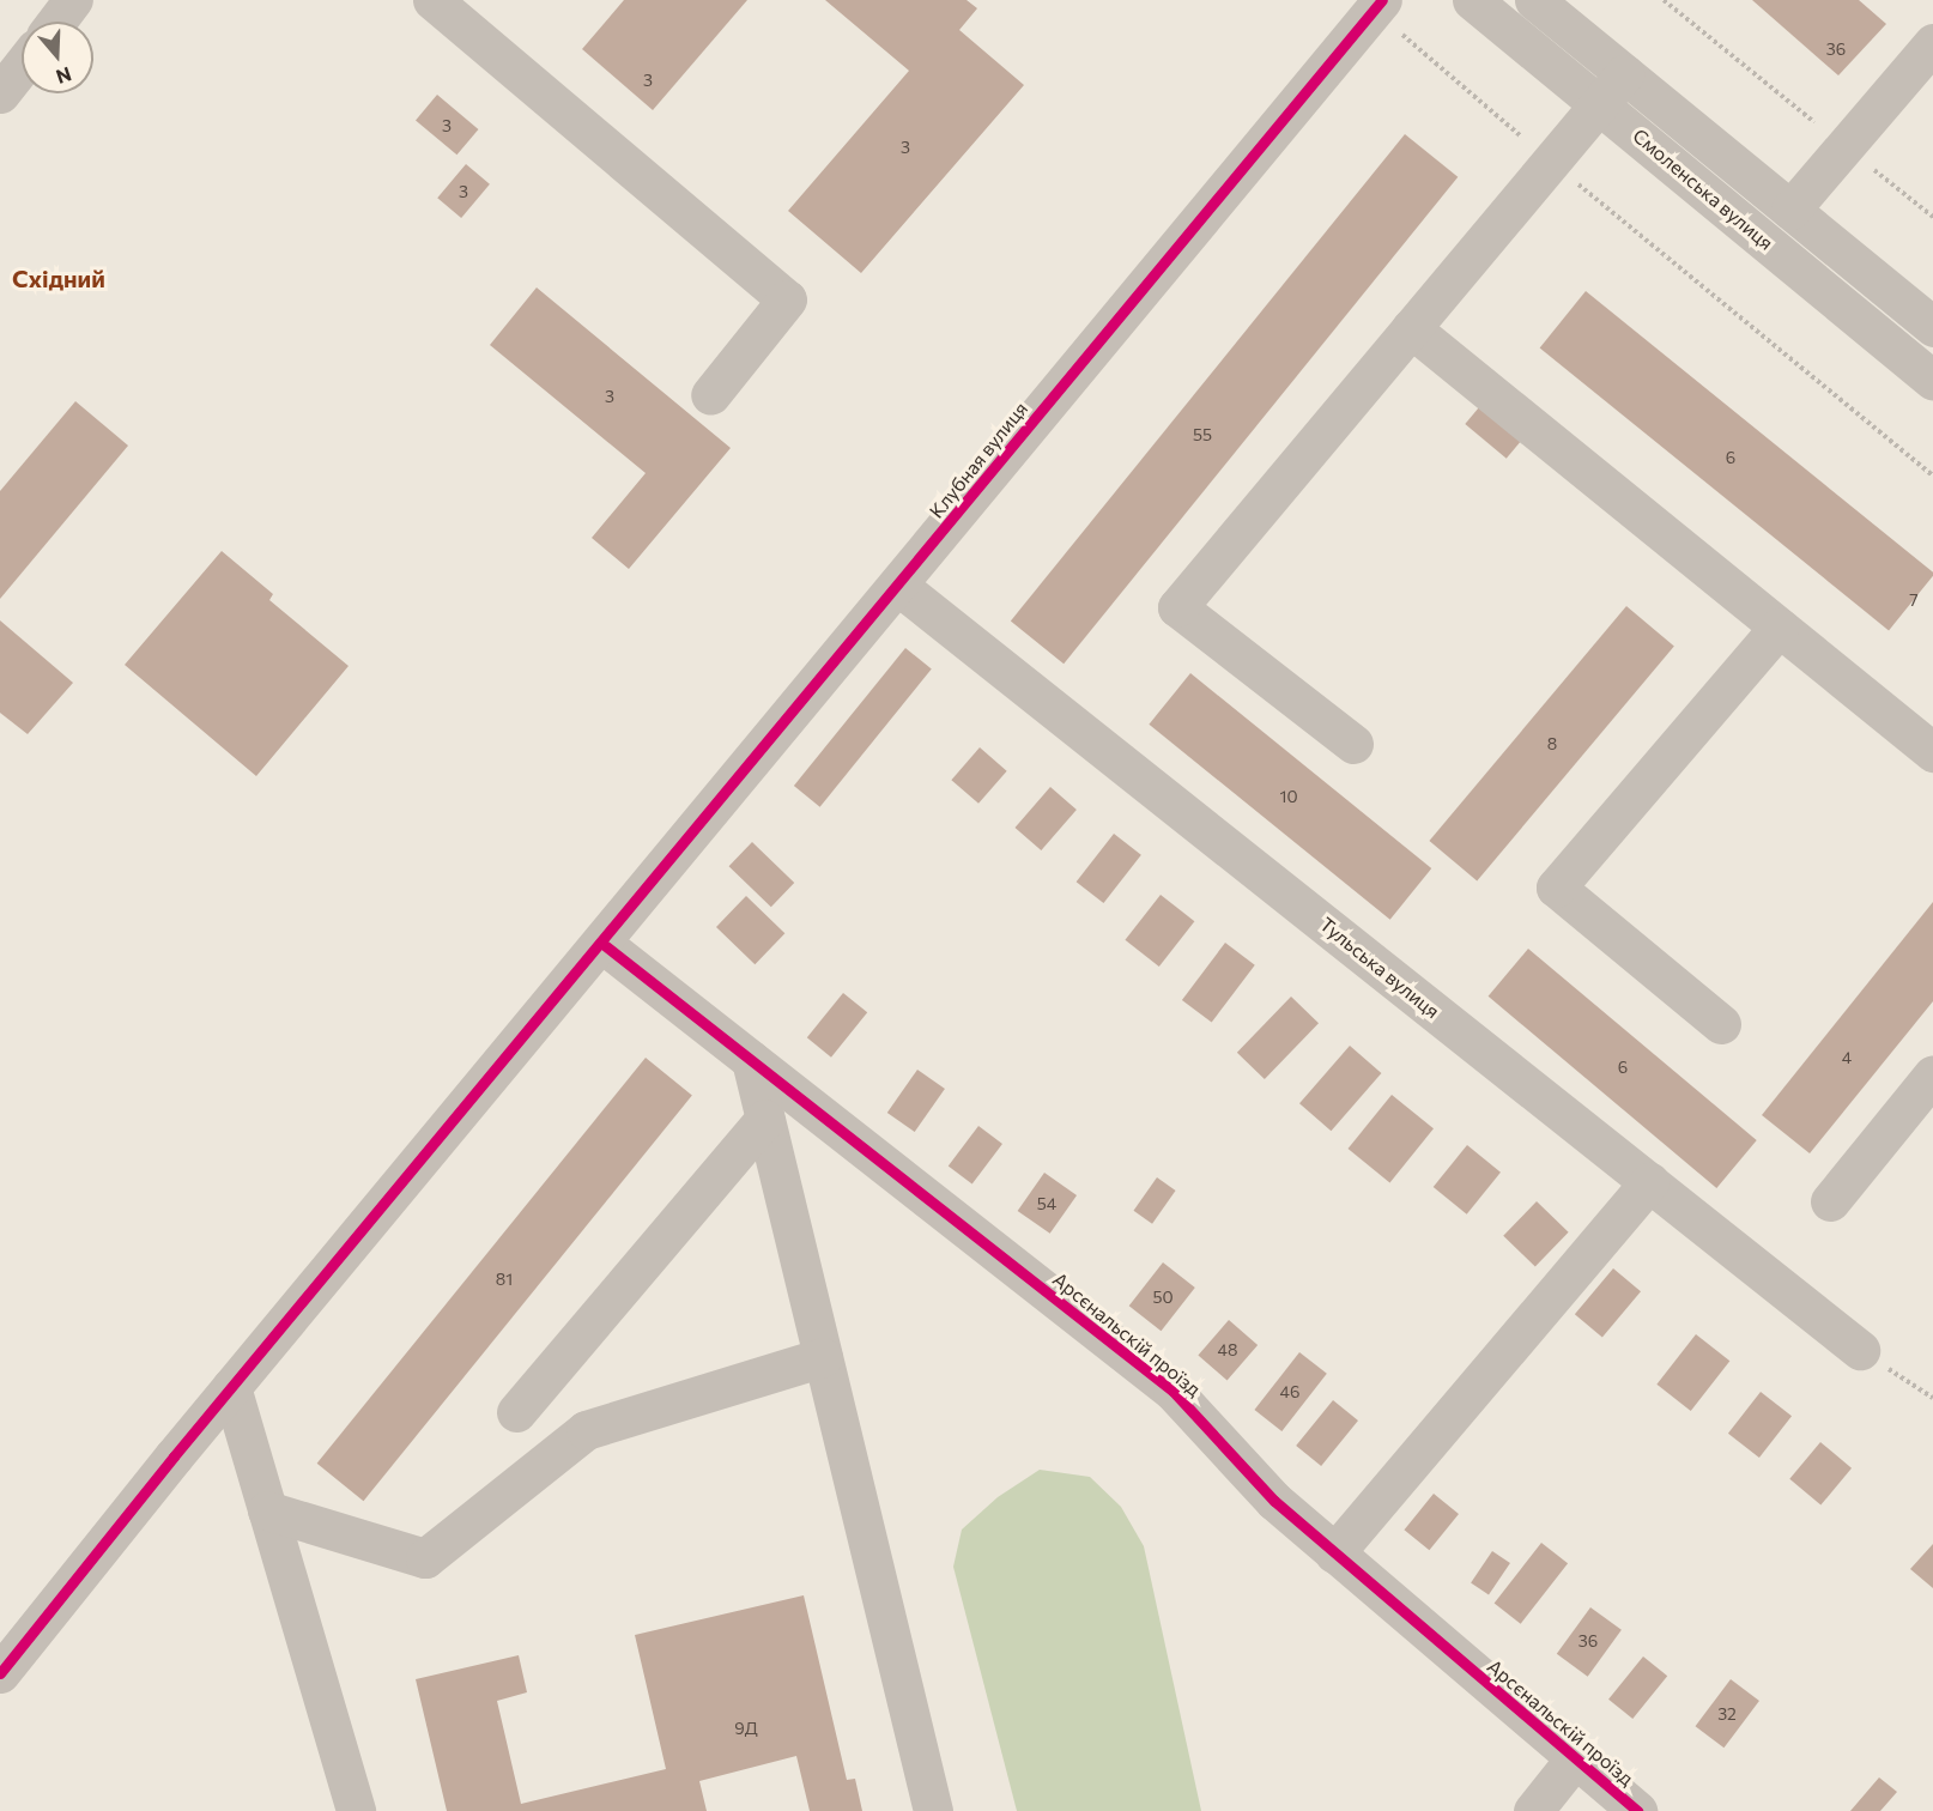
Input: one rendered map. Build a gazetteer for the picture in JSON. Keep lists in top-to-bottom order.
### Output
{
  "streets": {
    "street": [
      "Смоленська вулиця",
      "Клубная вулиця",
      "Тульська вулиця",
      "Арсєнальскій проїзд"
    ]
  },
  "crossings": [
    ["Клубная вулиця", "Тульська вулиця"],
    ["Клубная вулиця", "Арсєнальскій проїзд"]
  ],
  "districts": ["Східний"],
  "house_numbers": [
    "36",
    "3",
    "3",
    "3",
    "3",
    "3",
    "55",
    "6",
    "7",
    "8",
    "10",
    "4",
    "6",
    "54",
    "81",
    "50",
    "48",
    "46",
    "36",
    "32",
    "9Д"
  ],
  "north": "bottom"
}
